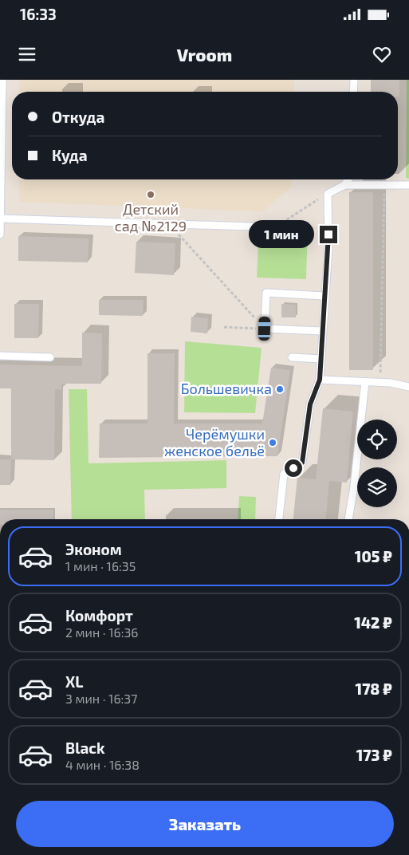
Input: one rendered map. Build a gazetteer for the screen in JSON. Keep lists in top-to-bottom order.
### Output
{
  "places": ["Детский сад №2129", "Большевичка", "Черёмушки женское бельё"],
  "page": {
    "status": "16:33",
    "header": "Vroom",
    "banner": ["Откуда", "Куда"],
    "bubble": "1 мин",
    "list": [
      {
        "name": "Эконом",
        "note": "1 мин · 16:35",
        "value": "105 ₽"
      },
      {
        "name": "Комфорт",
        "note": "2 мин · 16:36",
        "value": "142 ₽"
      },
      {
        "name": "XL",
        "note": "3 мин · 16:37",
        "value": "178 ₽"
      },
      {
        "name": "Black",
        "note": "4 мин · 16:38",
        "value": "173 ₽"
      }
    ],
    "buttons": "Заказать"
  }
}
